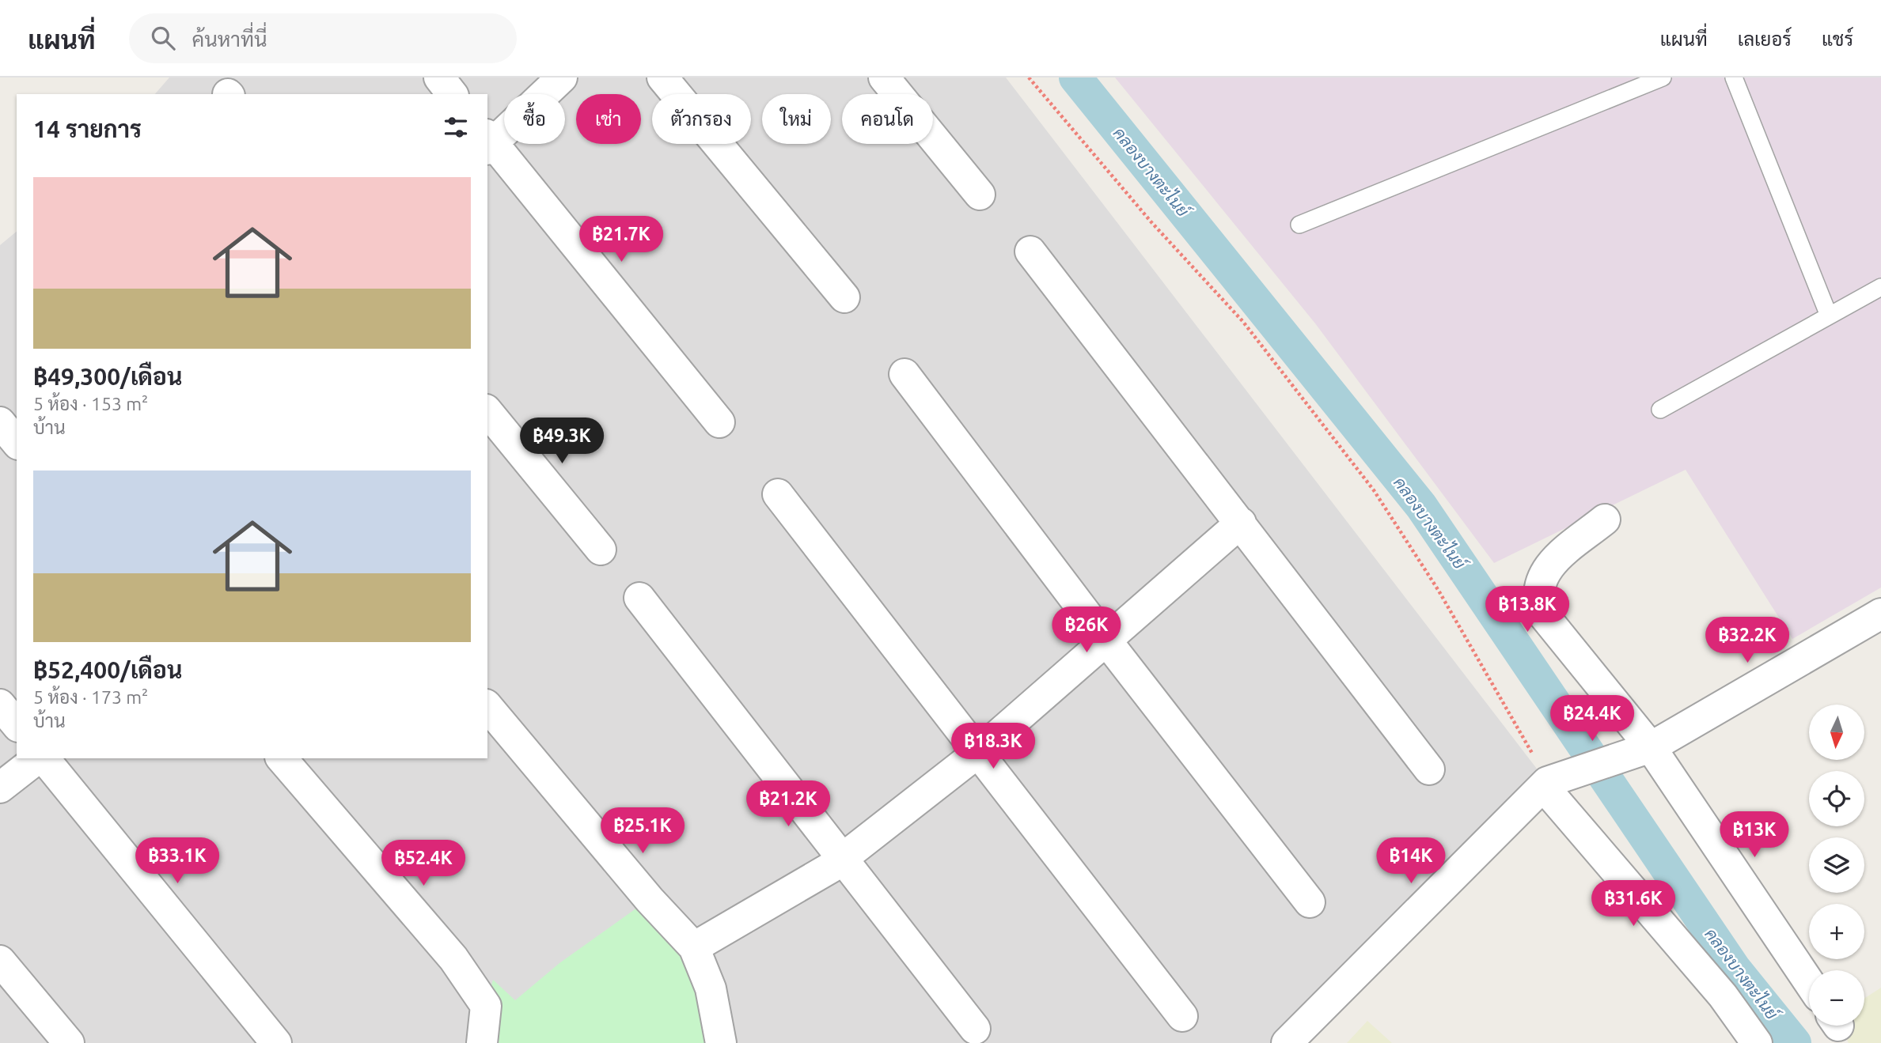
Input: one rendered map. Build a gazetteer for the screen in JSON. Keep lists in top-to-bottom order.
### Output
{
  "water": ["คลองบางตะไนย์"],
  "north": "bottom",
  "page": {
    "header": "แผนที่",
    "search": "ค้นหาที่นี่",
    "nav": ["แผนที่", "เลเยอร์", "แชร์"],
    "chip": [
      "ซื้อ",
      "เช่า",
      "ตัวกรอง",
      "ใหม่",
      "คอนโด"
    ],
    "heading": "14 รายการ",
    "list": [
      {
        "name": "฿49,300/เดือน",
        "note": "5 ห้อง · 153 m² · บ้าน"
      },
      {
        "name": "฿52,400/เดือน",
        "note": "5 ห้อง · 173 m² · บ้าน"
      }
    ],
    "price": [
      "฿21.7K",
      "฿49.3K",
      "฿13.8K",
      "฿26K",
      "฿32.2K",
      "฿24.4K",
      "฿18.3K",
      "฿21.2K",
      "฿25.1K",
      "฿13K",
      "฿33.1K",
      "฿14K",
      "฿52.4K",
      "฿31.6K"
    ],
    "map_buttons": ["+", "−"]
  }
}
